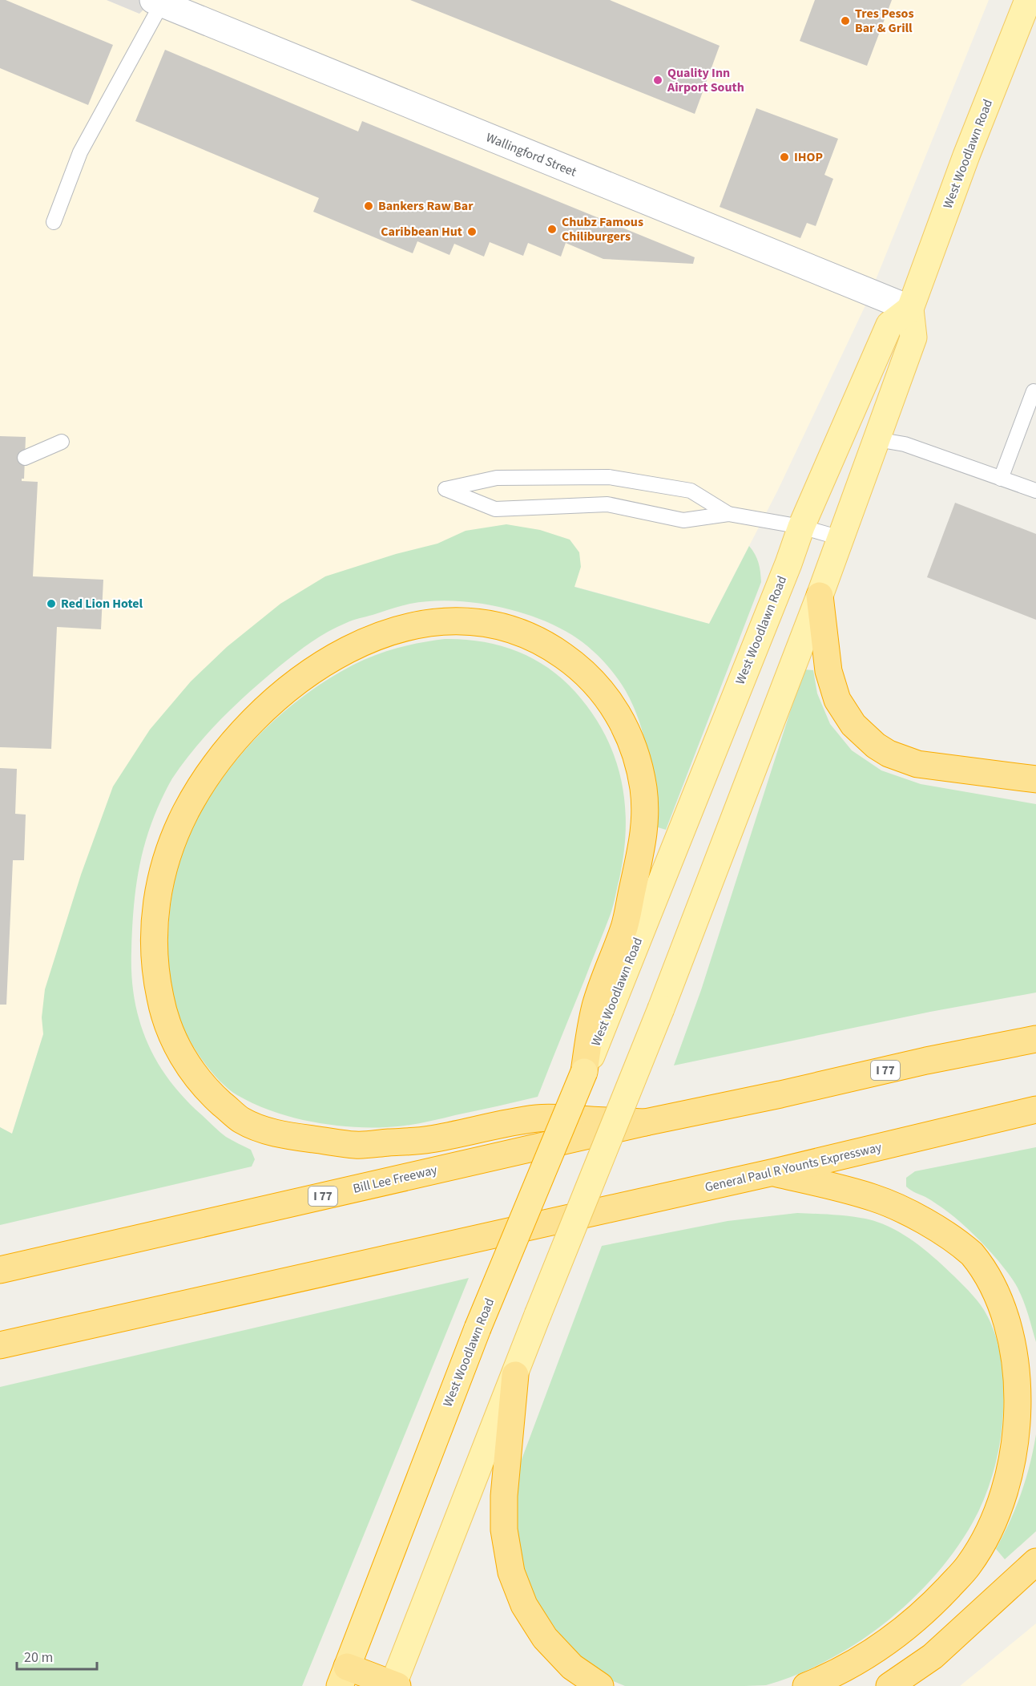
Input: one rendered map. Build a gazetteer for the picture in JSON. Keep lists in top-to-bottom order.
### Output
{
  "streets": {
    "highway": [
      "West Woodlawn Road",
      "I 77",
      "General Paul R Younts Expressway",
      "Bill Lee Freeway"
    ],
    "street": ["Wallingford Street"]
  },
  "crossings": [
    ["West Woodlawn Road", "Wallingford Street"]
  ],
  "places": [
    "Tres Pesos Bar & Grill",
    "Quality Inn Airport South",
    "IHOP",
    "Bankers Raw Bar",
    "Chubz Famous Chiliburgers",
    "Caribbean Hut",
    "Red Lion Hotel"
  ],
  "scale_bar": "20 m"
}
